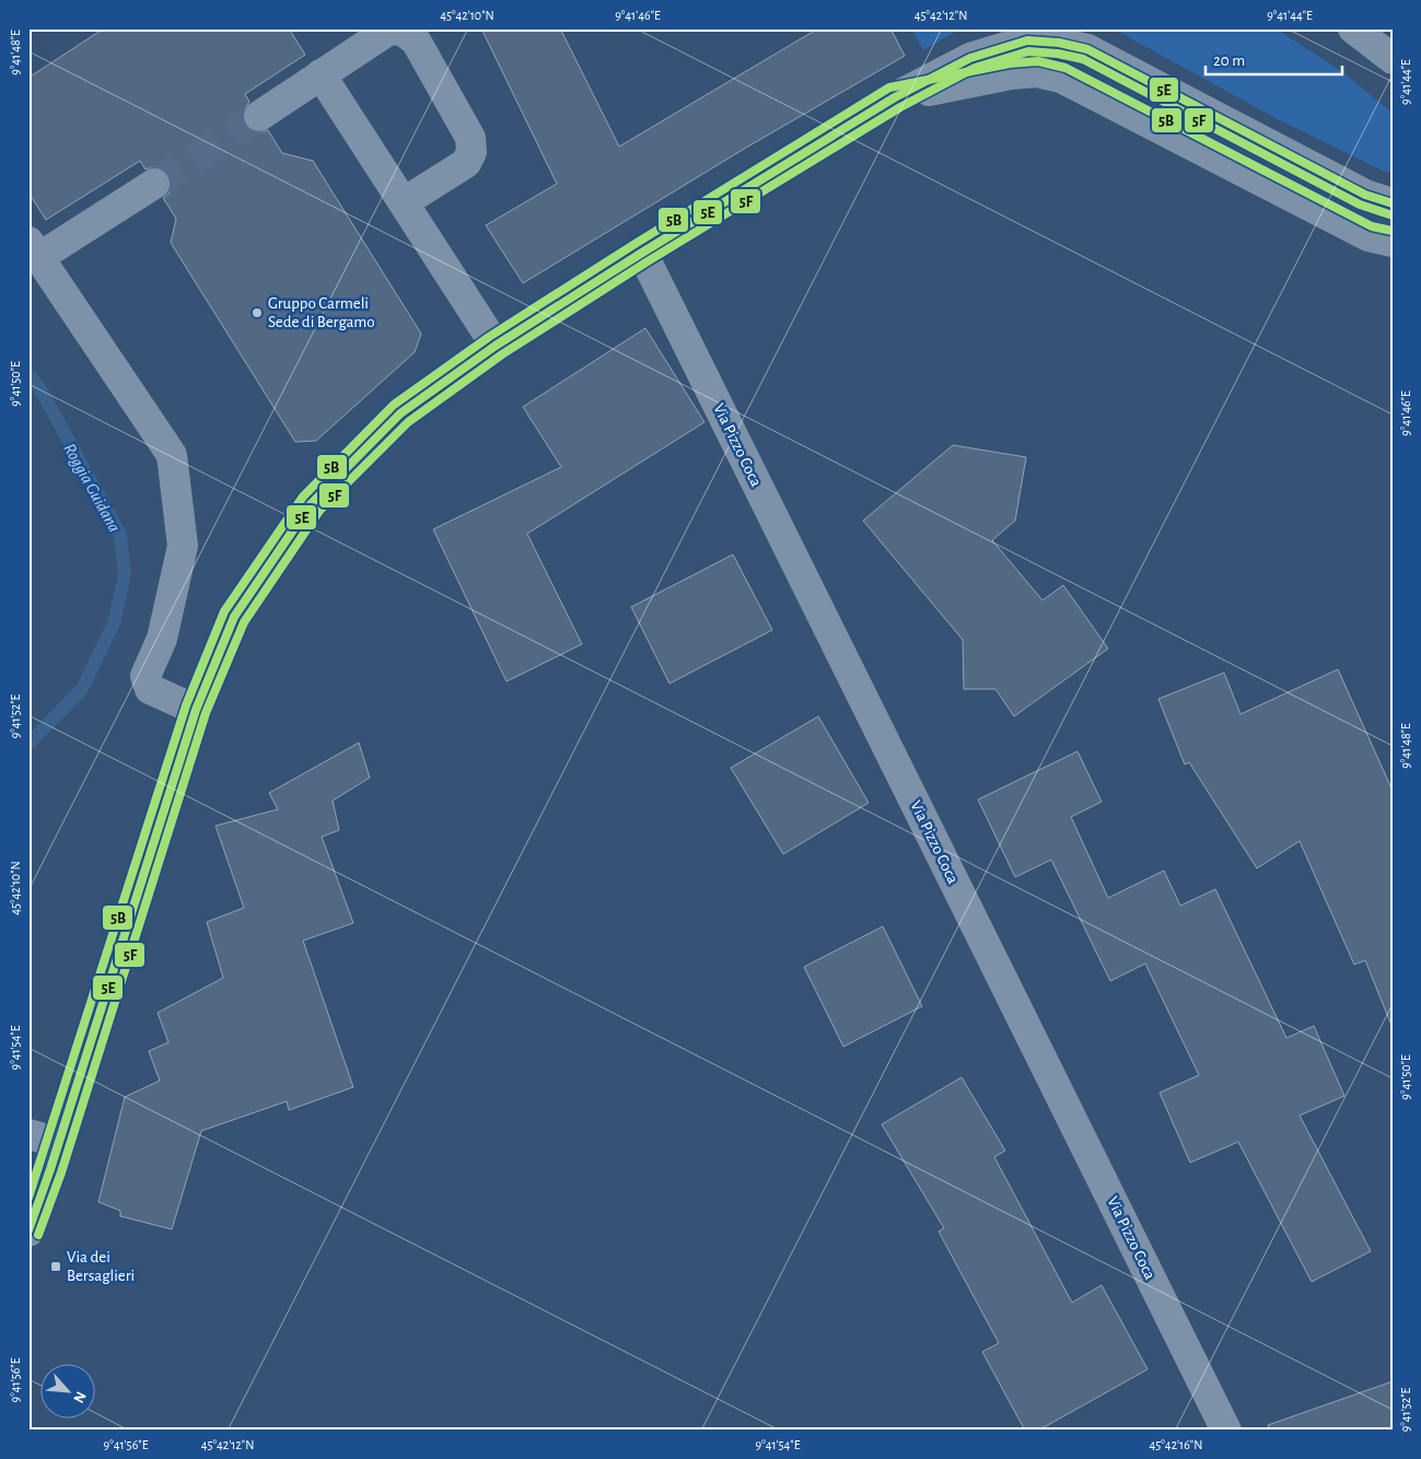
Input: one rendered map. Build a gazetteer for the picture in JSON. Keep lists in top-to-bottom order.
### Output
{
  "streets": {
    "street": ["Via Pizzo Coca"]
  },
  "water": ["Roggia Guidana"],
  "places": {
    "other": ["Gruppo Carmeli Sede di Bergamo"],
    "transit": ["Via dei Bersaglieri"]
  },
  "lines": ["transit line 5E", "transit line 5F", "transit line 5B"],
  "scale_bar": "20 m",
  "north": "bottom right",
  "coordinates": [
    "45°42'10\"N",
    "9°41'46\"E",
    "45°42'12\"N",
    "9°41'44\"E",
    "9°41'48\"E",
    "9°41'50\"E",
    "9°41'52\"E",
    "9°41'54\"E",
    "9°41'56\"E",
    "45°42'16\"N"
  ]
}
